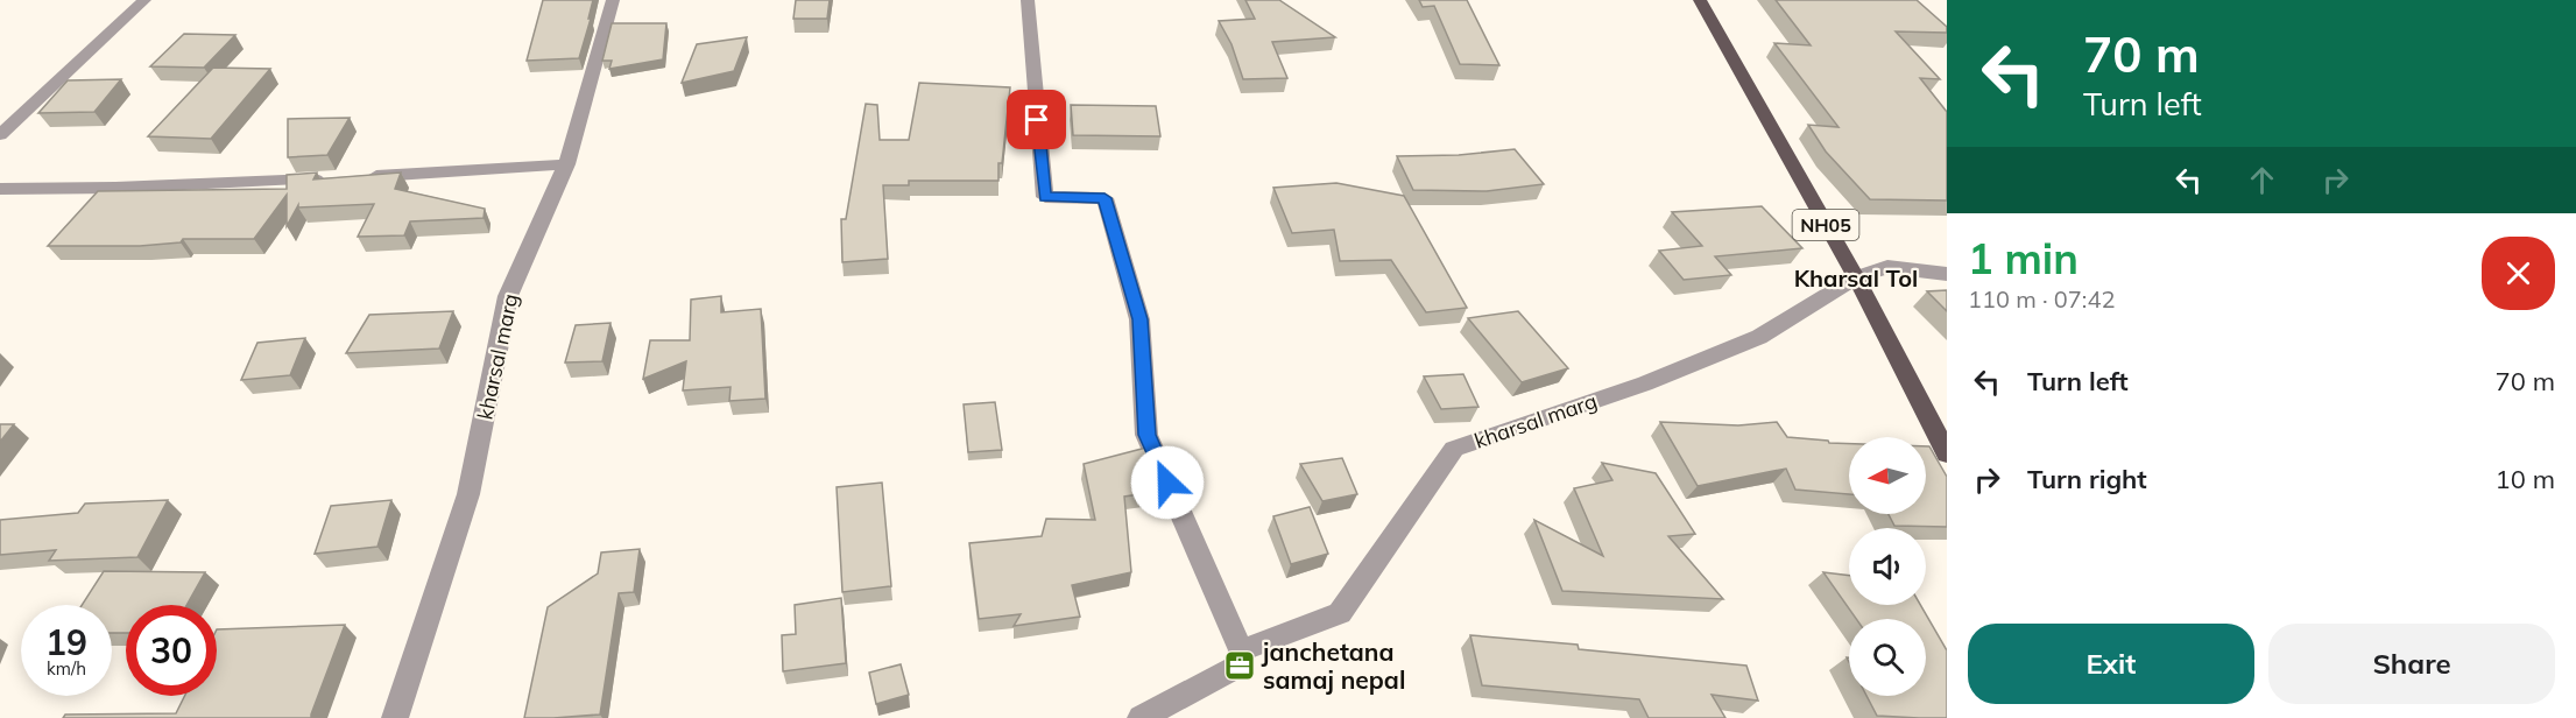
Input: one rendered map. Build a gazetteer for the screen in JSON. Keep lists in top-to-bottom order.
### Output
{
  "streets": {
    "main road": ["NH05"],
    "street": ["kharsal marg"]
  },
  "crossings": [
    ["NH05", "kharsal marg"]
  ],
  "districts": ["Kharsal Tol"],
  "places": {
    "office": ["janchetana samaj nepal"]
  },
  "north": "left",
  "page": {
    "turn": ["70 m", "Turn left"],
    "heading": ["1 min", "110 m · 07:42"],
    "list": [
      {
        "name": "Turn left",
        "value": "70 m"
      },
      {
        "name": "Turn right",
        "value": "10 m"
      }
    ],
    "speed": "19 km/h",
    "limit": "30",
    "buttons": ["Exit", "Share"]
  }
}
